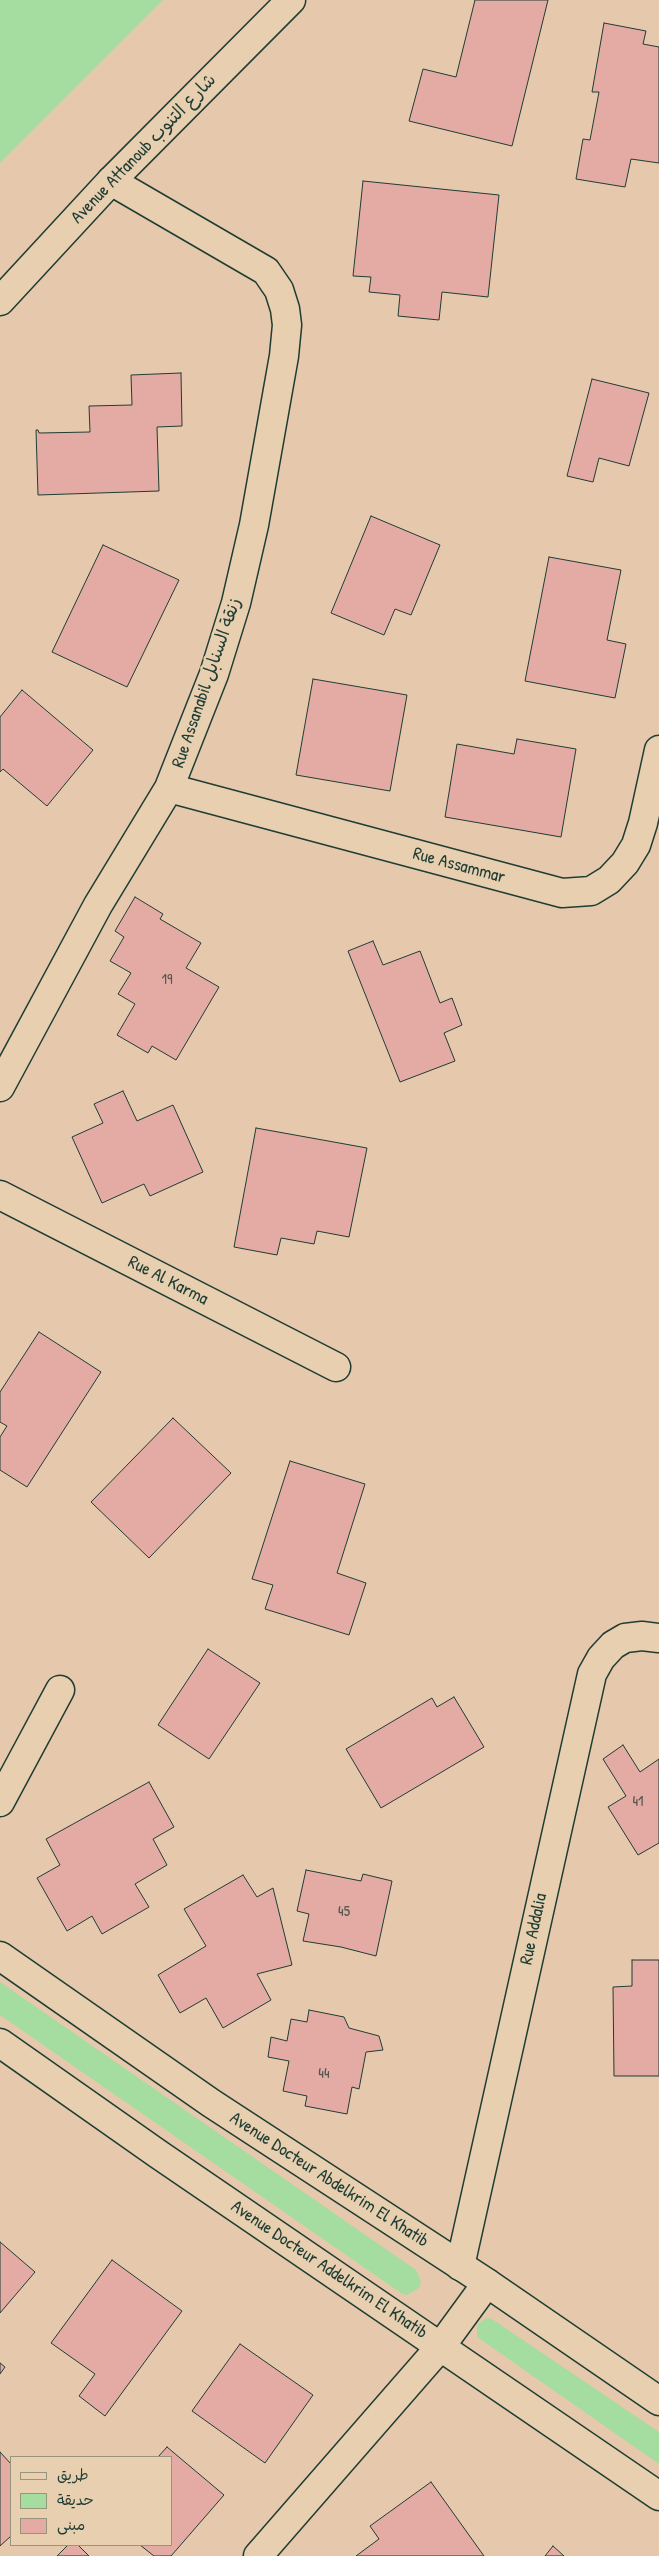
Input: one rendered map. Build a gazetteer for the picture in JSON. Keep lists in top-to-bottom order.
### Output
{
  "streets": {
    "street": [
      "Avenue Attanoub شارع التنوب",
      "Rue Assanabil زنقة السنابل",
      "Rue Assammar",
      "Rue Al Karma",
      "Rue Addalia",
      "Avenue Docteur Abdelkrim El Khatib",
      "Avenue Docteur Addelkrim El Khatib"
    ]
  },
  "crossings": [
    ["Avenue Attanoub شارع التنوب", "Rue Assanabil زنقة السنابل"],
    ["Rue Assanabil زنقة السنابل", "Rue Assammar"],
    ["Rue Addalia", "Avenue Docteur Abdelkrim El Khatib"]
  ],
  "house_numbers": [
    "19",
    "41",
    "45",
    "44"
  ],
  "legend": ["طريق", "حديقة", "مبنى"]
}
